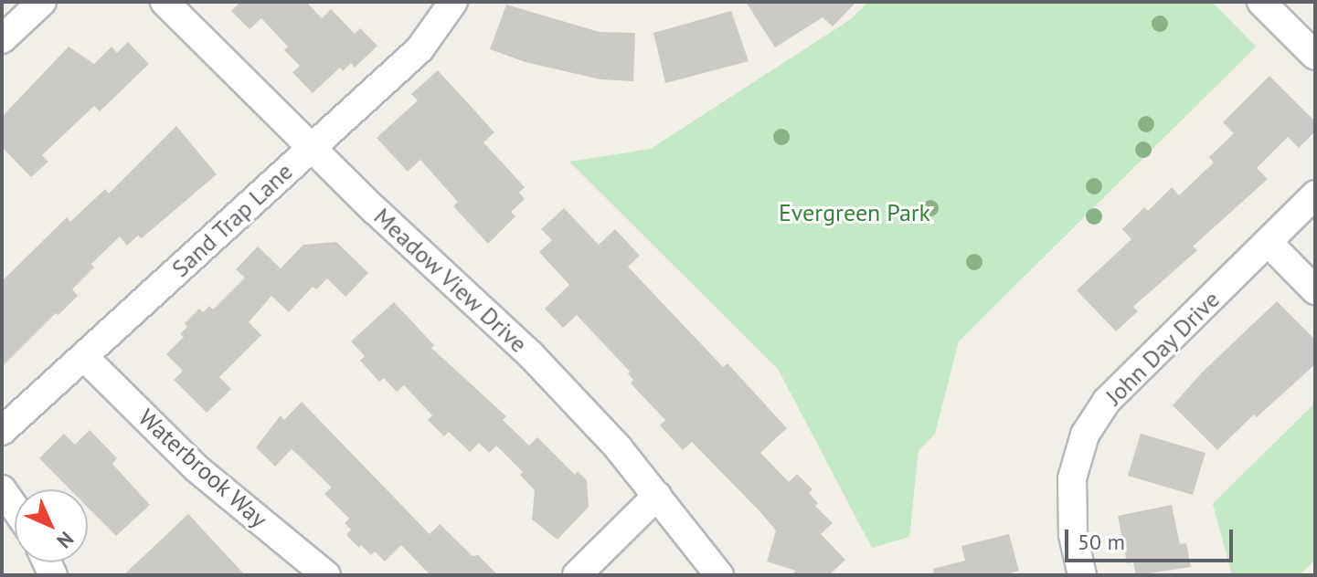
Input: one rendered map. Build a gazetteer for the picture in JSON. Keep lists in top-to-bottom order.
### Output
{
  "streets": {
    "street": [
      "Sand Trap Lane",
      "Meadow View Drive",
      "John Day Drive",
      "Waterbrook Way"
    ]
  },
  "crossings": [
    ["Sand Trap Lane", "Meadow View Drive"],
    ["Sand Trap Lane", "Waterbrook Way"]
  ],
  "parks": ["Evergreen Park"],
  "scale_bar": "50 m",
  "north": "bottom right"
}
